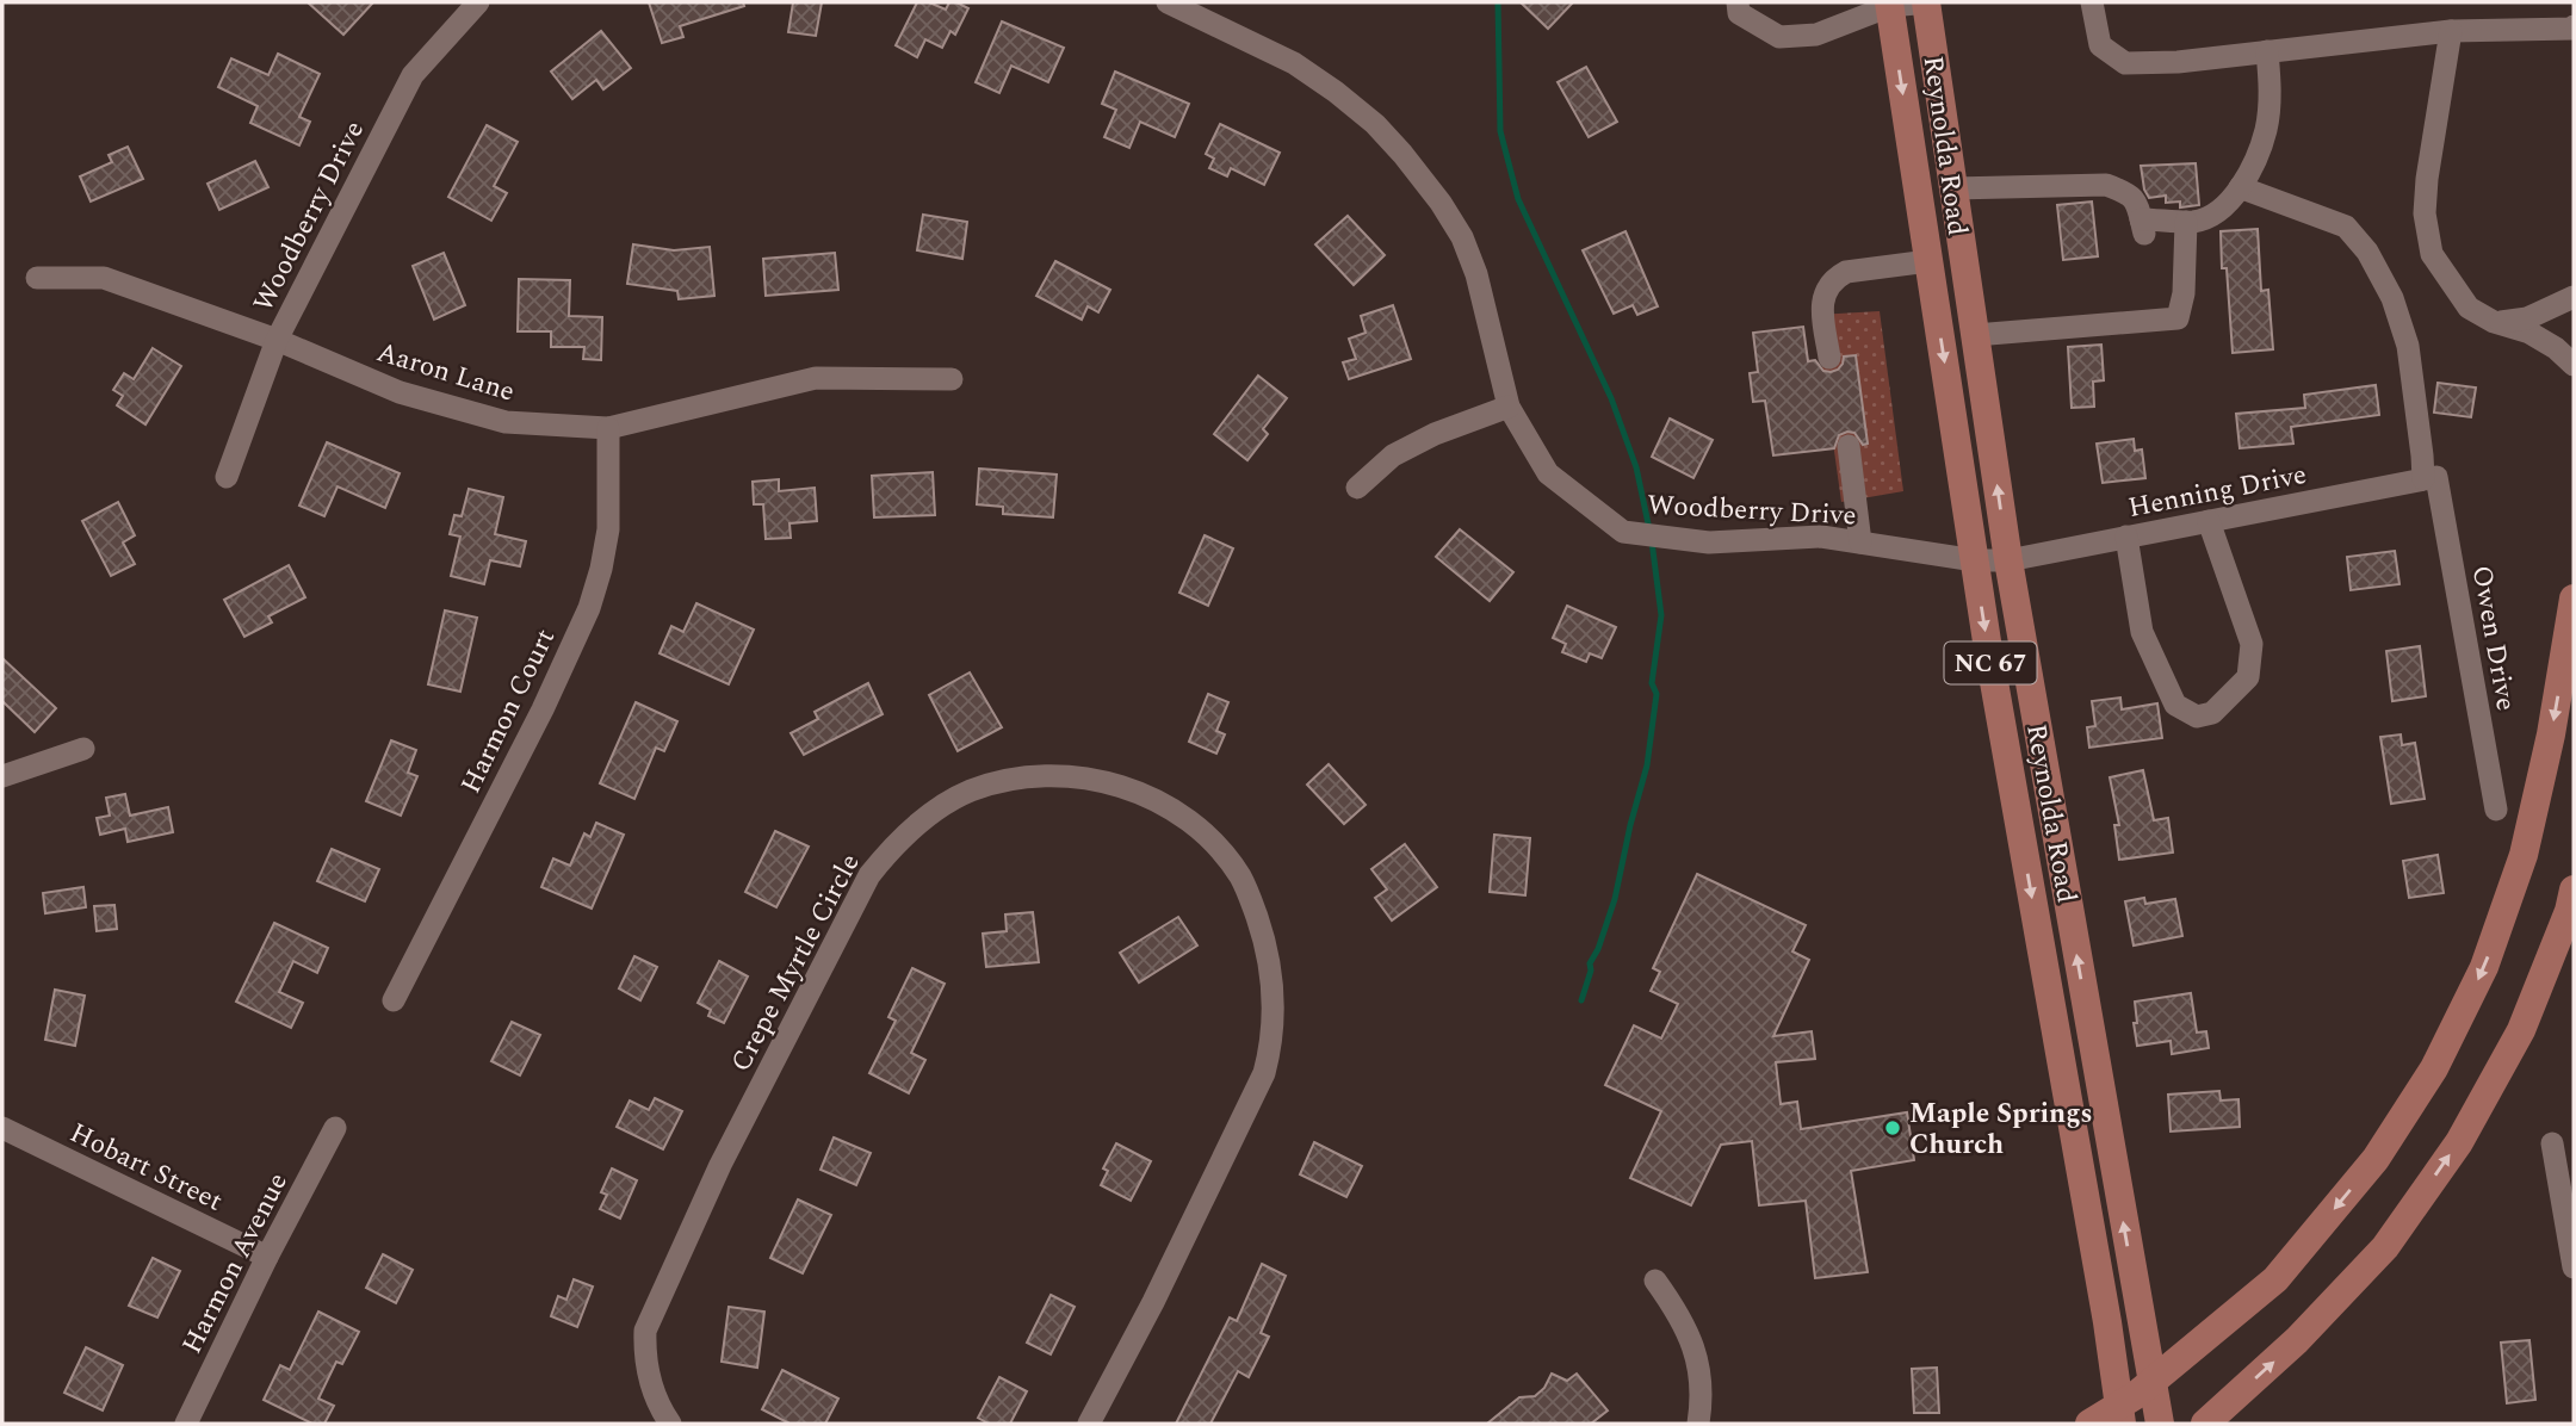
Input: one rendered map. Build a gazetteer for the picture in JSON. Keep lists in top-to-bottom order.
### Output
{
  "streets": {
    "main road": ["Reynolda Road", "NC 67"],
    "street": [
      "Woodberry Drive",
      "Aaron Lane",
      "Henning Drive",
      "Owen Drive",
      "Harmon Court",
      "Crepe Myrtle Circle",
      "Hobart Street",
      "Harmon Avenue"
    ]
  },
  "crossings": [
    ["Reynolda Road", "Woodberry Drive"],
    ["Reynolda Road", "Henning Drive"],
    ["Woodberry Drive", "Aaron Lane"],
    ["Woodberry Drive", "Henning Drive"],
    ["Aaron Lane", "Harmon Court"],
    ["Henning Drive", "Owen Drive"],
    ["Hobart Street", "Harmon Avenue"]
  ],
  "places": ["Maple Springs Church"]
}
